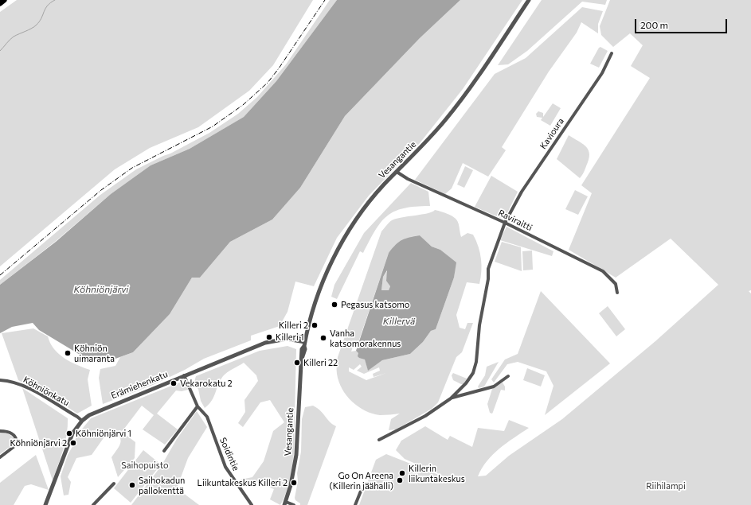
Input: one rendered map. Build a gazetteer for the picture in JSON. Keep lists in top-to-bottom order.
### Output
{
  "streets": {
    "street": [
      "Kavioura",
      "Vesangantie",
      "Raviraitti",
      "Erämiehenkatu",
      "Köhniönkatu",
      "Soidintie"
    ]
  },
  "crossings": [
    ["Kavioura", "Raviraitti"],
    ["Vesangantie", "Raviraitti"],
    ["Vesangantie", "Erämiehenkatu"],
    ["Erämiehenkatu", "Köhniönkatu"],
    ["Erämiehenkatu", "Soidintie"]
  ],
  "water": ["Köhniönjärvi", "Killervä"],
  "parks": ["Saihopuisto", "Riihilampi"],
  "places": [
    "Pegasus katsomo",
    "Killeri 2",
    "Killeri 1",
    "Vanha katsomorakennus",
    "Köhniön uimaranta",
    "Killeri 22",
    "Vekarokatu 2",
    "Köhniönjärvi 1",
    "Köhniönjärvi 2",
    "Killerin liikuntakeskus",
    "Go On Areena (Killerin jäähalli)",
    "Liikuntakeskus Killeri 2",
    "Saihokadun pallokenttä"
  ],
  "scale_bar": "200 m"
}
